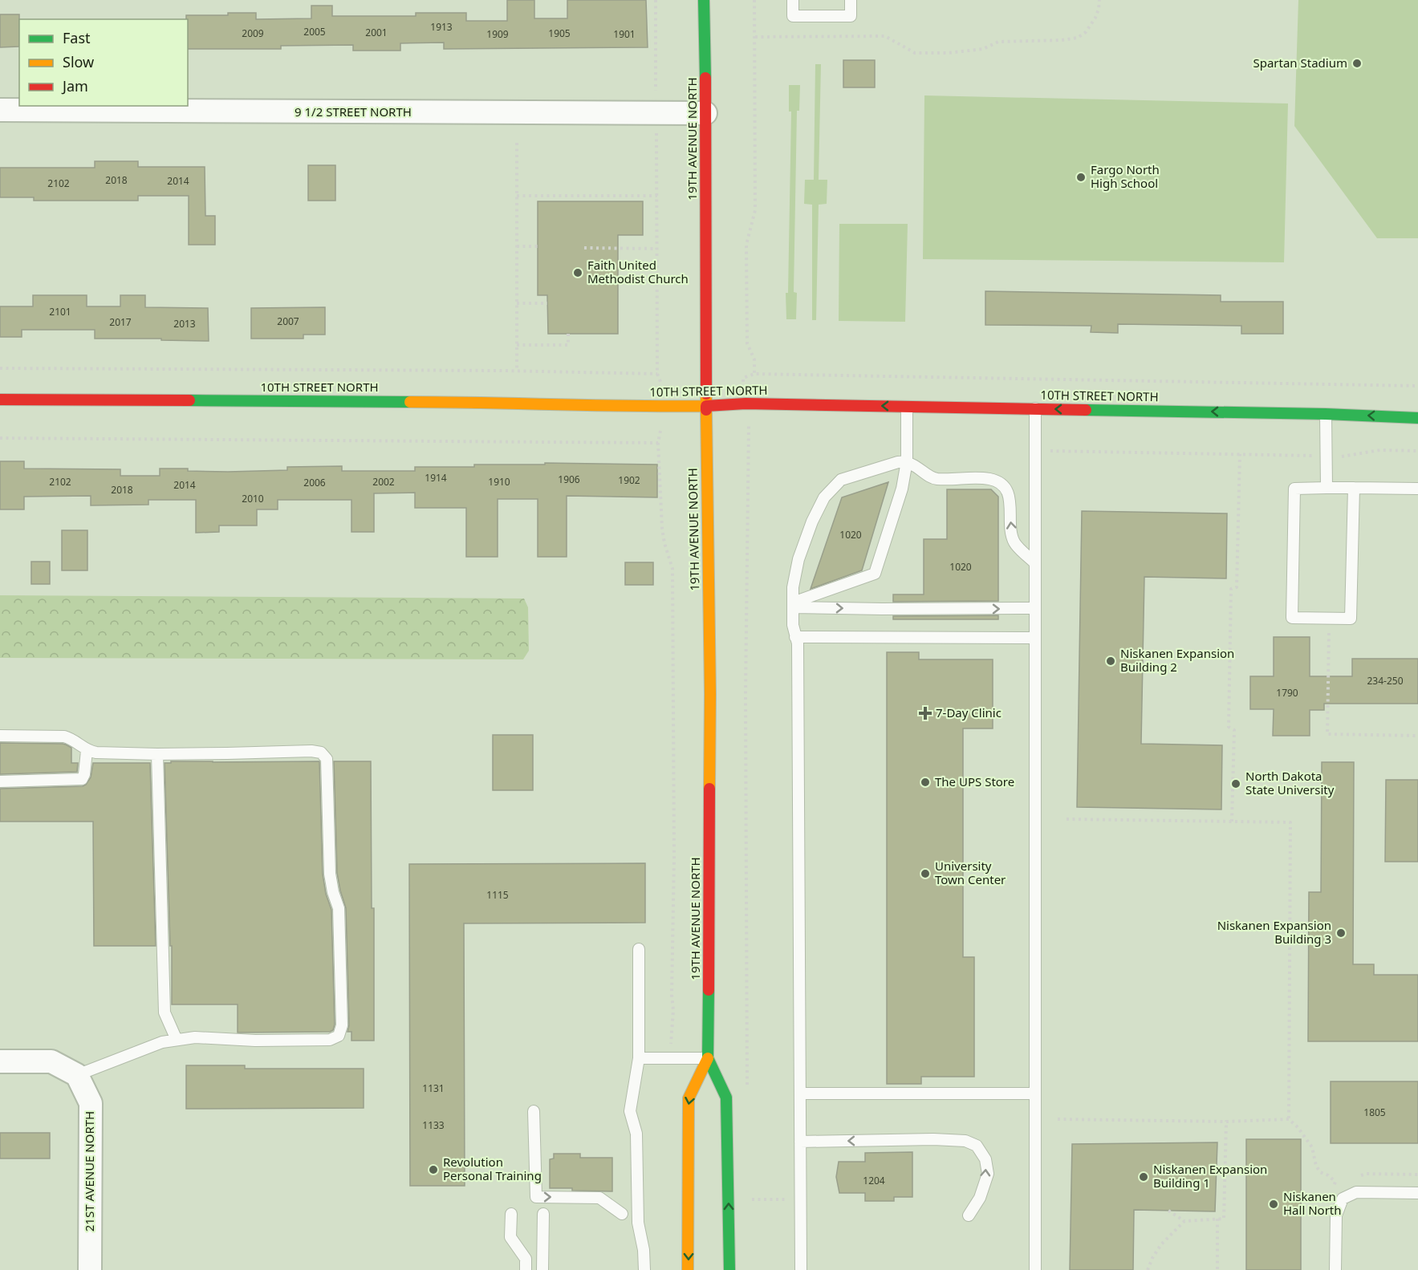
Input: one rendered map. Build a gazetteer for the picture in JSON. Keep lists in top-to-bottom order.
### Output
{
  "streets": {
    "main road": ["19TH AVENUE NORTH", "10TH STREET NORTH"],
    "street": ["9 1/2 STREET NORTH", "21ST AVENUE NORTH"]
  },
  "crossings": [
    ["9 1/2 STREET NORTH", "19TH AVENUE NORTH"],
    ["19TH AVENUE NORTH", "10TH STREET NORTH"]
  ],
  "one_way": ["10TH STREET NORTH"],
  "places": {
    "other": [
      "Spartan Stadium",
      "Fargo North High School",
      "Faith United Methodist Church",
      "Niskanen Expansion Building 2",
      "The UPS Store",
      "North Dakota State University",
      "University Town Center",
      "Niskanen Expansion Building 3",
      "Revolution Personal Training",
      "Niskanen Expansion Building 1",
      "Niskanen Hall North"
    ],
    "health": ["7-Day Clinic"]
  },
  "house_numbers": [
    "1913",
    "2005",
    "2001",
    "2009",
    "1905",
    "1909",
    "1901",
    "2018",
    "2014",
    "2102",
    "2101",
    "2007",
    "2017",
    "2013",
    "1914",
    "1906",
    "1902",
    "2102",
    "2002",
    "1910",
    "2006",
    "2014",
    "2018",
    "2010",
    "1020",
    "1020",
    "234-250",
    "1790",
    "1115",
    "1131",
    "1805",
    "1133",
    "1204"
  ],
  "legend": ["Fast", "Slow", "Jam"]
}
